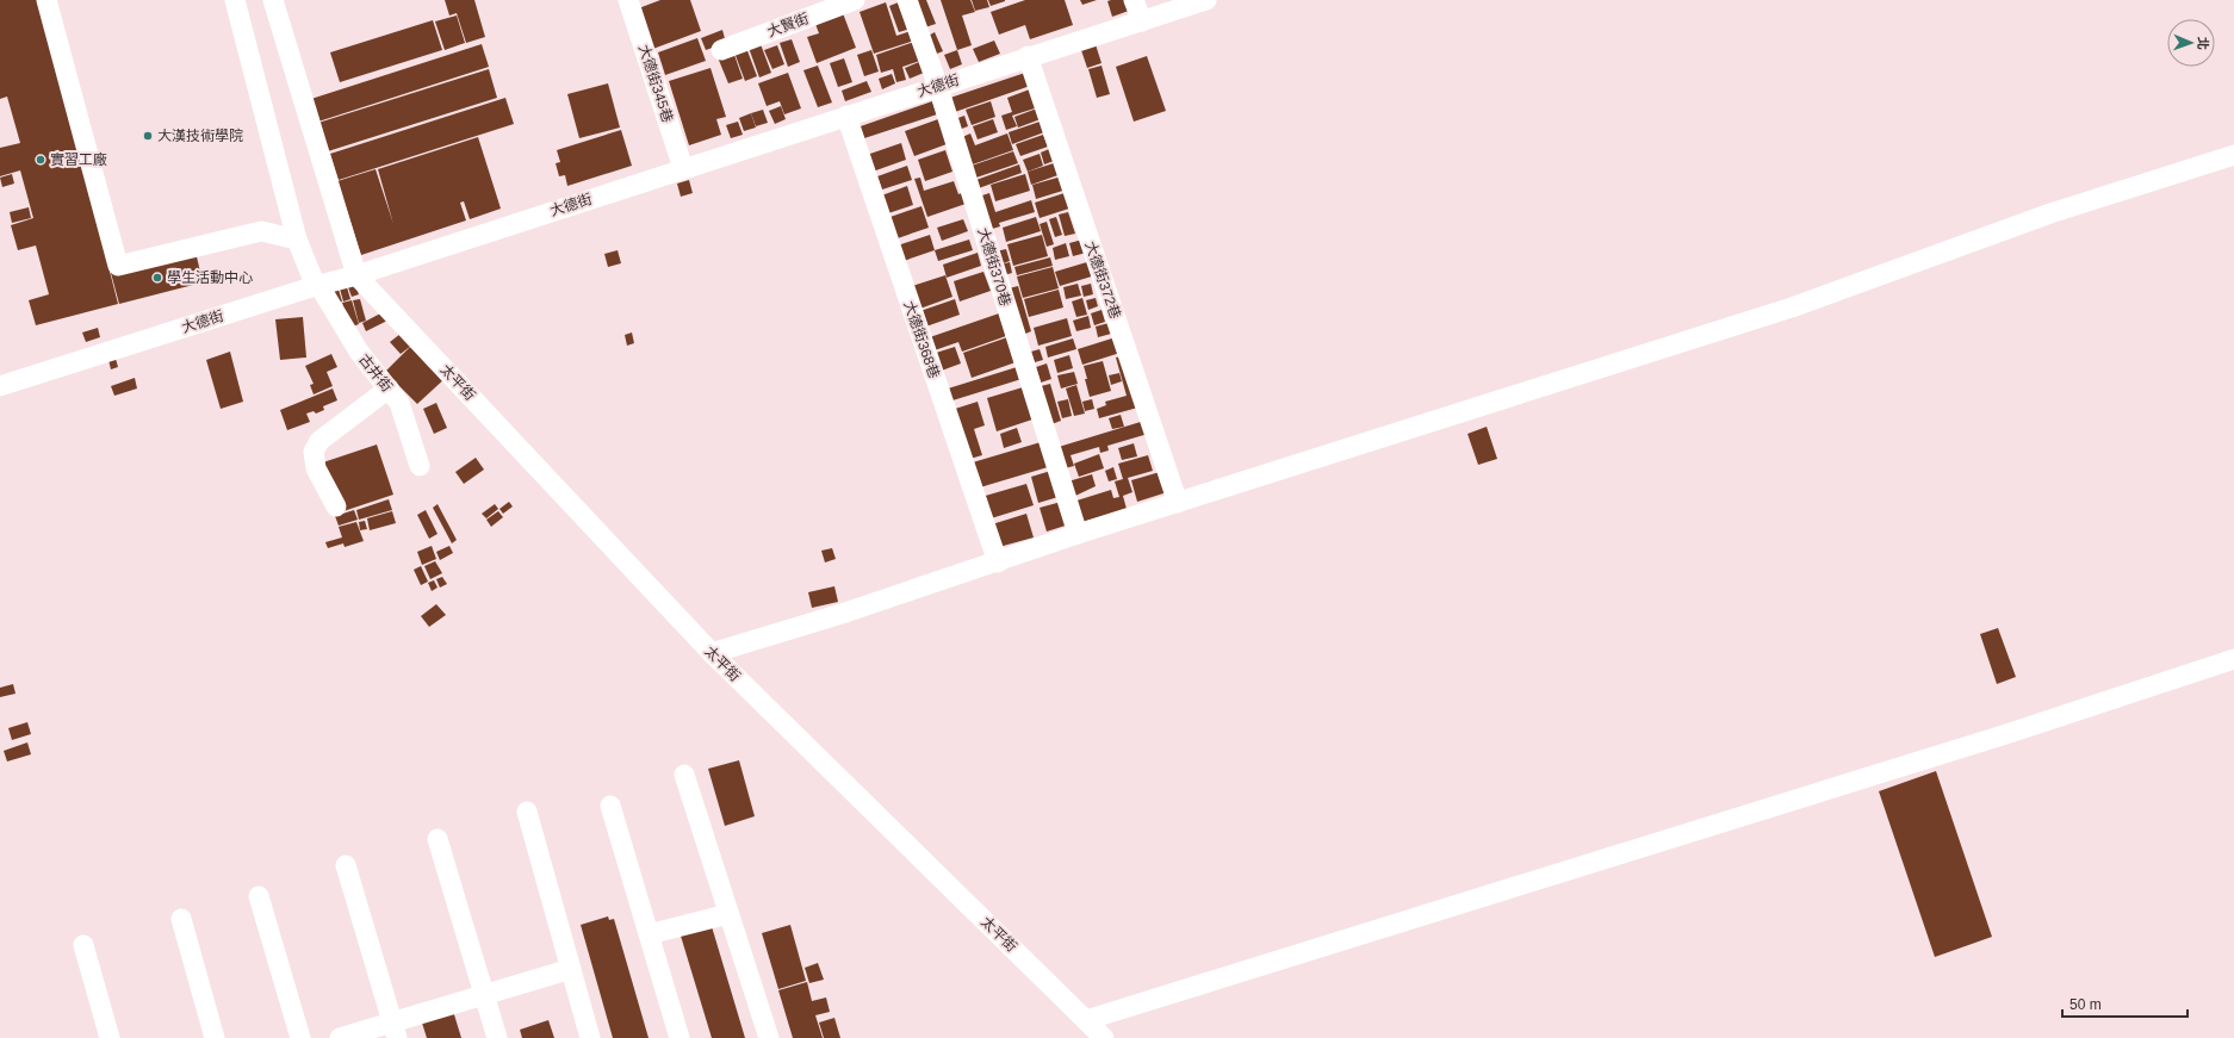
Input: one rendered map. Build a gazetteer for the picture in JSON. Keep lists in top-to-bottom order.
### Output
{
  "streets": {
    "street": [
      "大賢街",
      "大德街345巷",
      "大德街",
      "大德街370巷",
      "大德街372巷",
      "大德街368巷",
      "古井街",
      "太平街"
    ]
  },
  "crossings": [
    ["大德街345巷", "大德街"],
    ["大德街", "大德街370巷"],
    ["大德街", "大德街372巷"],
    ["大德街", "大德街368巷"],
    ["大德街", "古井街"],
    ["大德街", "太平街"]
  ],
  "places": ["大漢技術學院", "實習工廠", "學生活動中心"],
  "scale_bar": "50 m",
  "north": "right"
}
